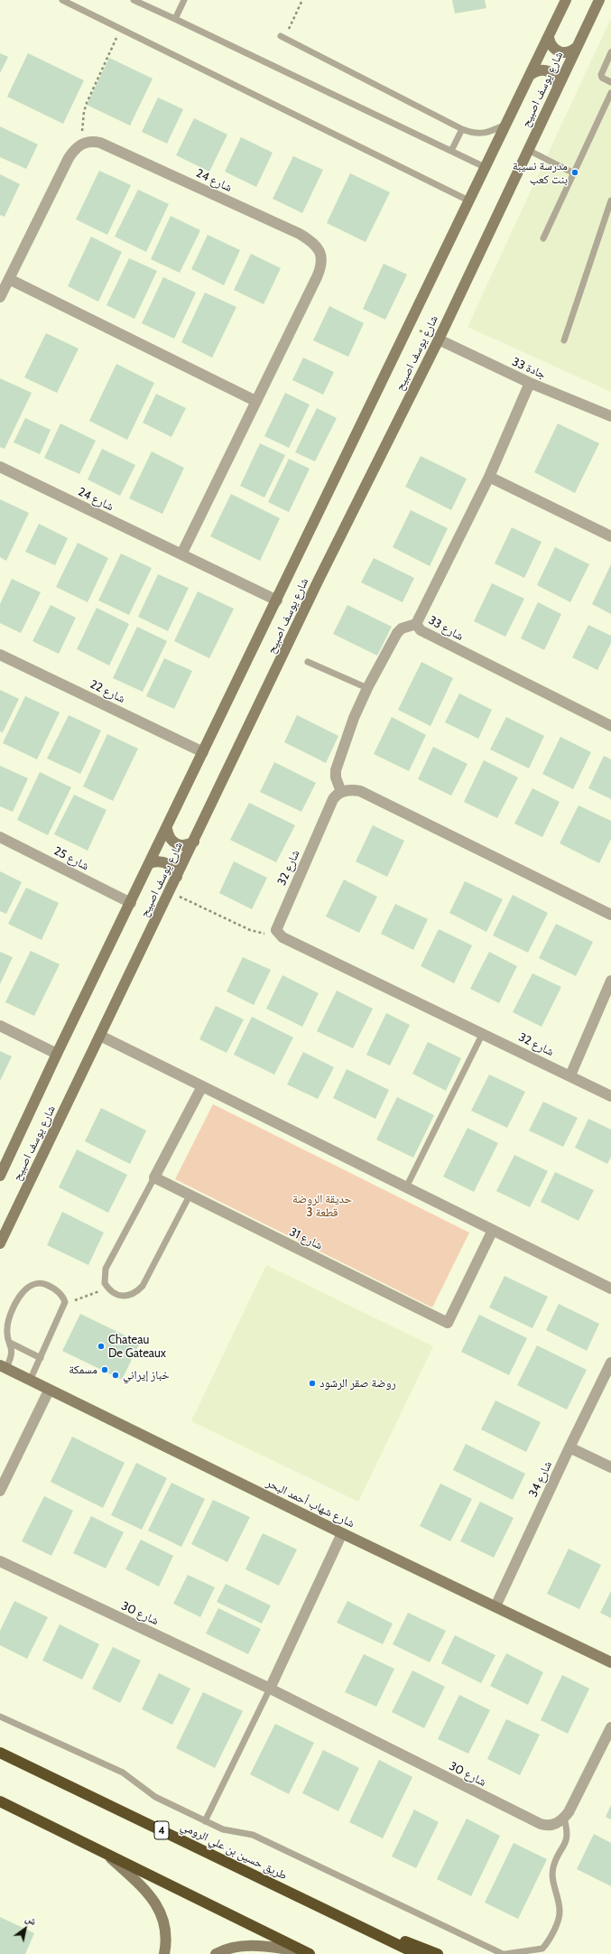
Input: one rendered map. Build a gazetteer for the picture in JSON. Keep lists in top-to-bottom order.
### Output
{
  "streets": {
    "highway": ["4", "طريق حسين بن علي الرومي"],
    "street": [
      "شارع يوسف اصبيح",
      "شارع 24",
      "جادة 33",
      "شارع 33",
      "شارع 22",
      "شارع 25",
      "شارع 32",
      "شارع 31",
      "شارع 34",
      "شارع شهاب أحمد البحر",
      "شارع 30"
    ]
  },
  "crossings": [
    ["شارع يوسف اصبيح", "شارع 24"],
    ["شارع يوسف اصبيح", "جادة 33"],
    ["شارع يوسف اصبيح", "شارع 22"],
    ["شارع يوسف اصبيح", "شارع 25"],
    ["جادة 33", "شارع 33"],
    ["شارع 34", "شارع شهاب أحمد البحر"]
  ],
  "parks": ["حديقة الروضة قطعة 3"],
  "places": [
    "مدرسة نسيبة بنت كعب",
    "Chateau De Gateaux",
    "مسمكة",
    "خباز إيراني",
    "روضة صقر الرشود"
  ],
  "north": "top right"
}
